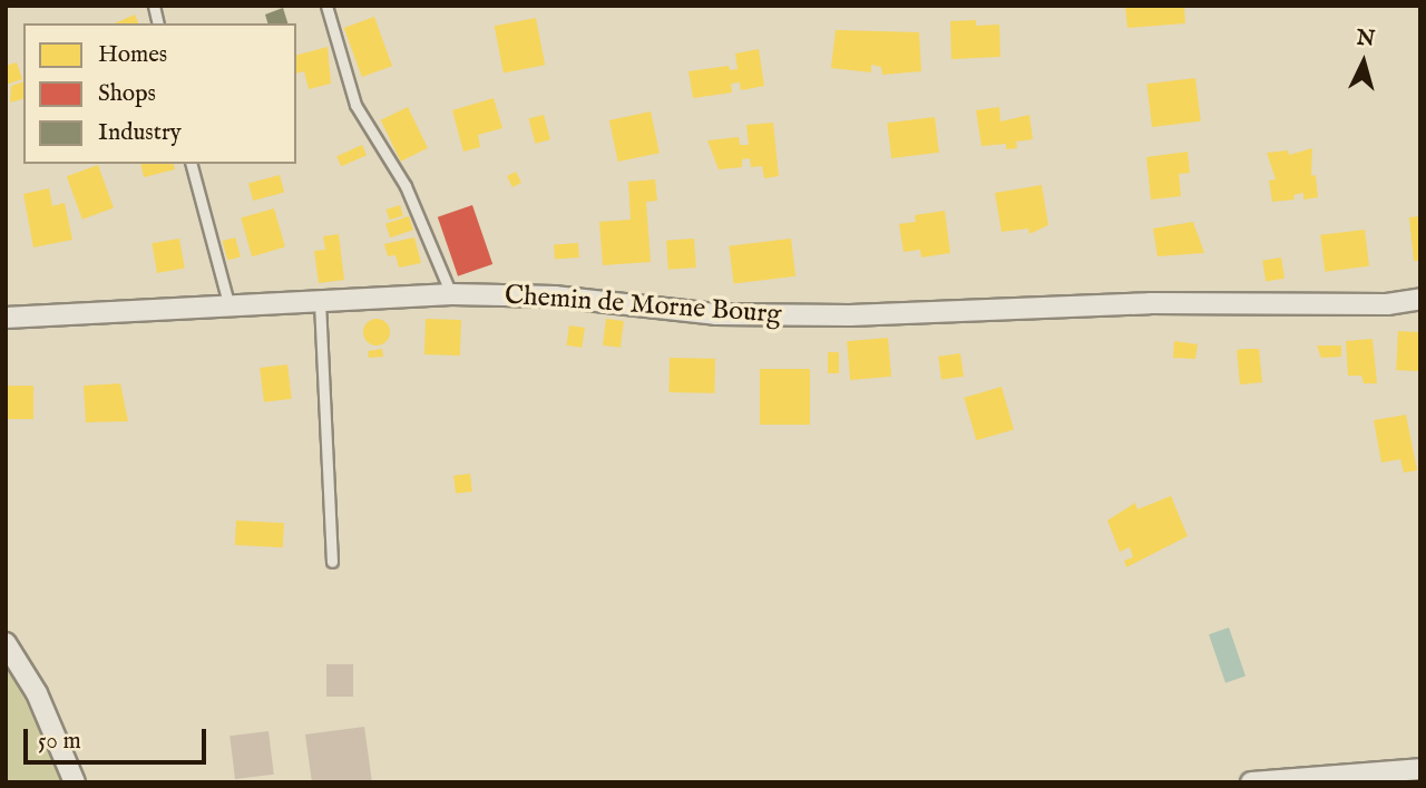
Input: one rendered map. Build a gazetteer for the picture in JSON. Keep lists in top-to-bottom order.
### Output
{
  "streets": {
    "street": ["Chemin de Morne Bourg"]
  },
  "legend": ["Homes", "Shops", "Industry"],
  "scale_bar": "50 m",
  "north": "top"
}
